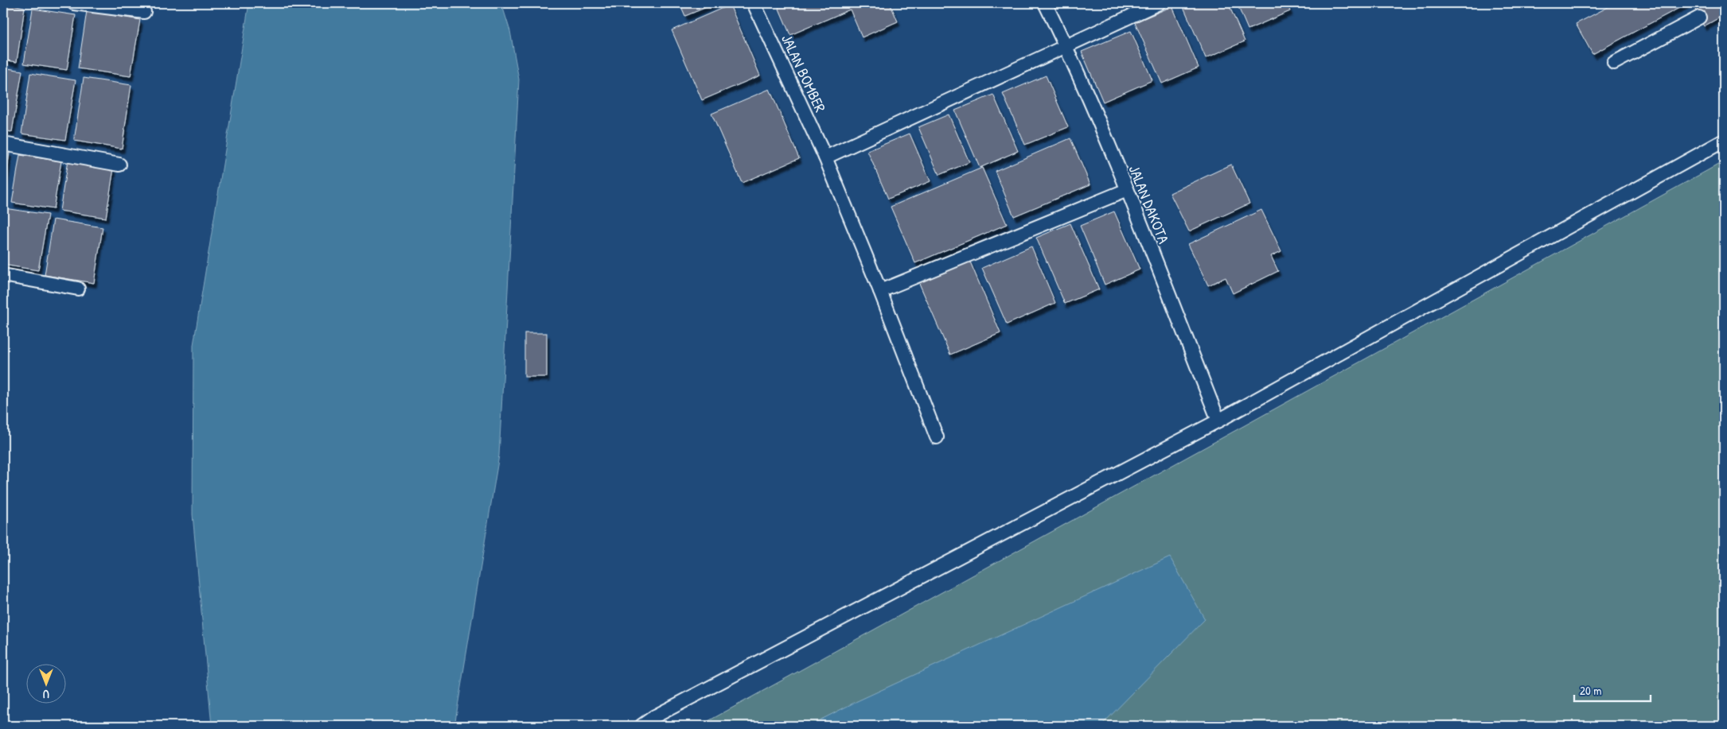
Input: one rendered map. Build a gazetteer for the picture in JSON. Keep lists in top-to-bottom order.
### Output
{
  "streets": {
    "lane": ["JALAN BOMBER", "JALAN DAKOTA"]
  },
  "scale_bar": "20 m",
  "north": "bottom"
}
